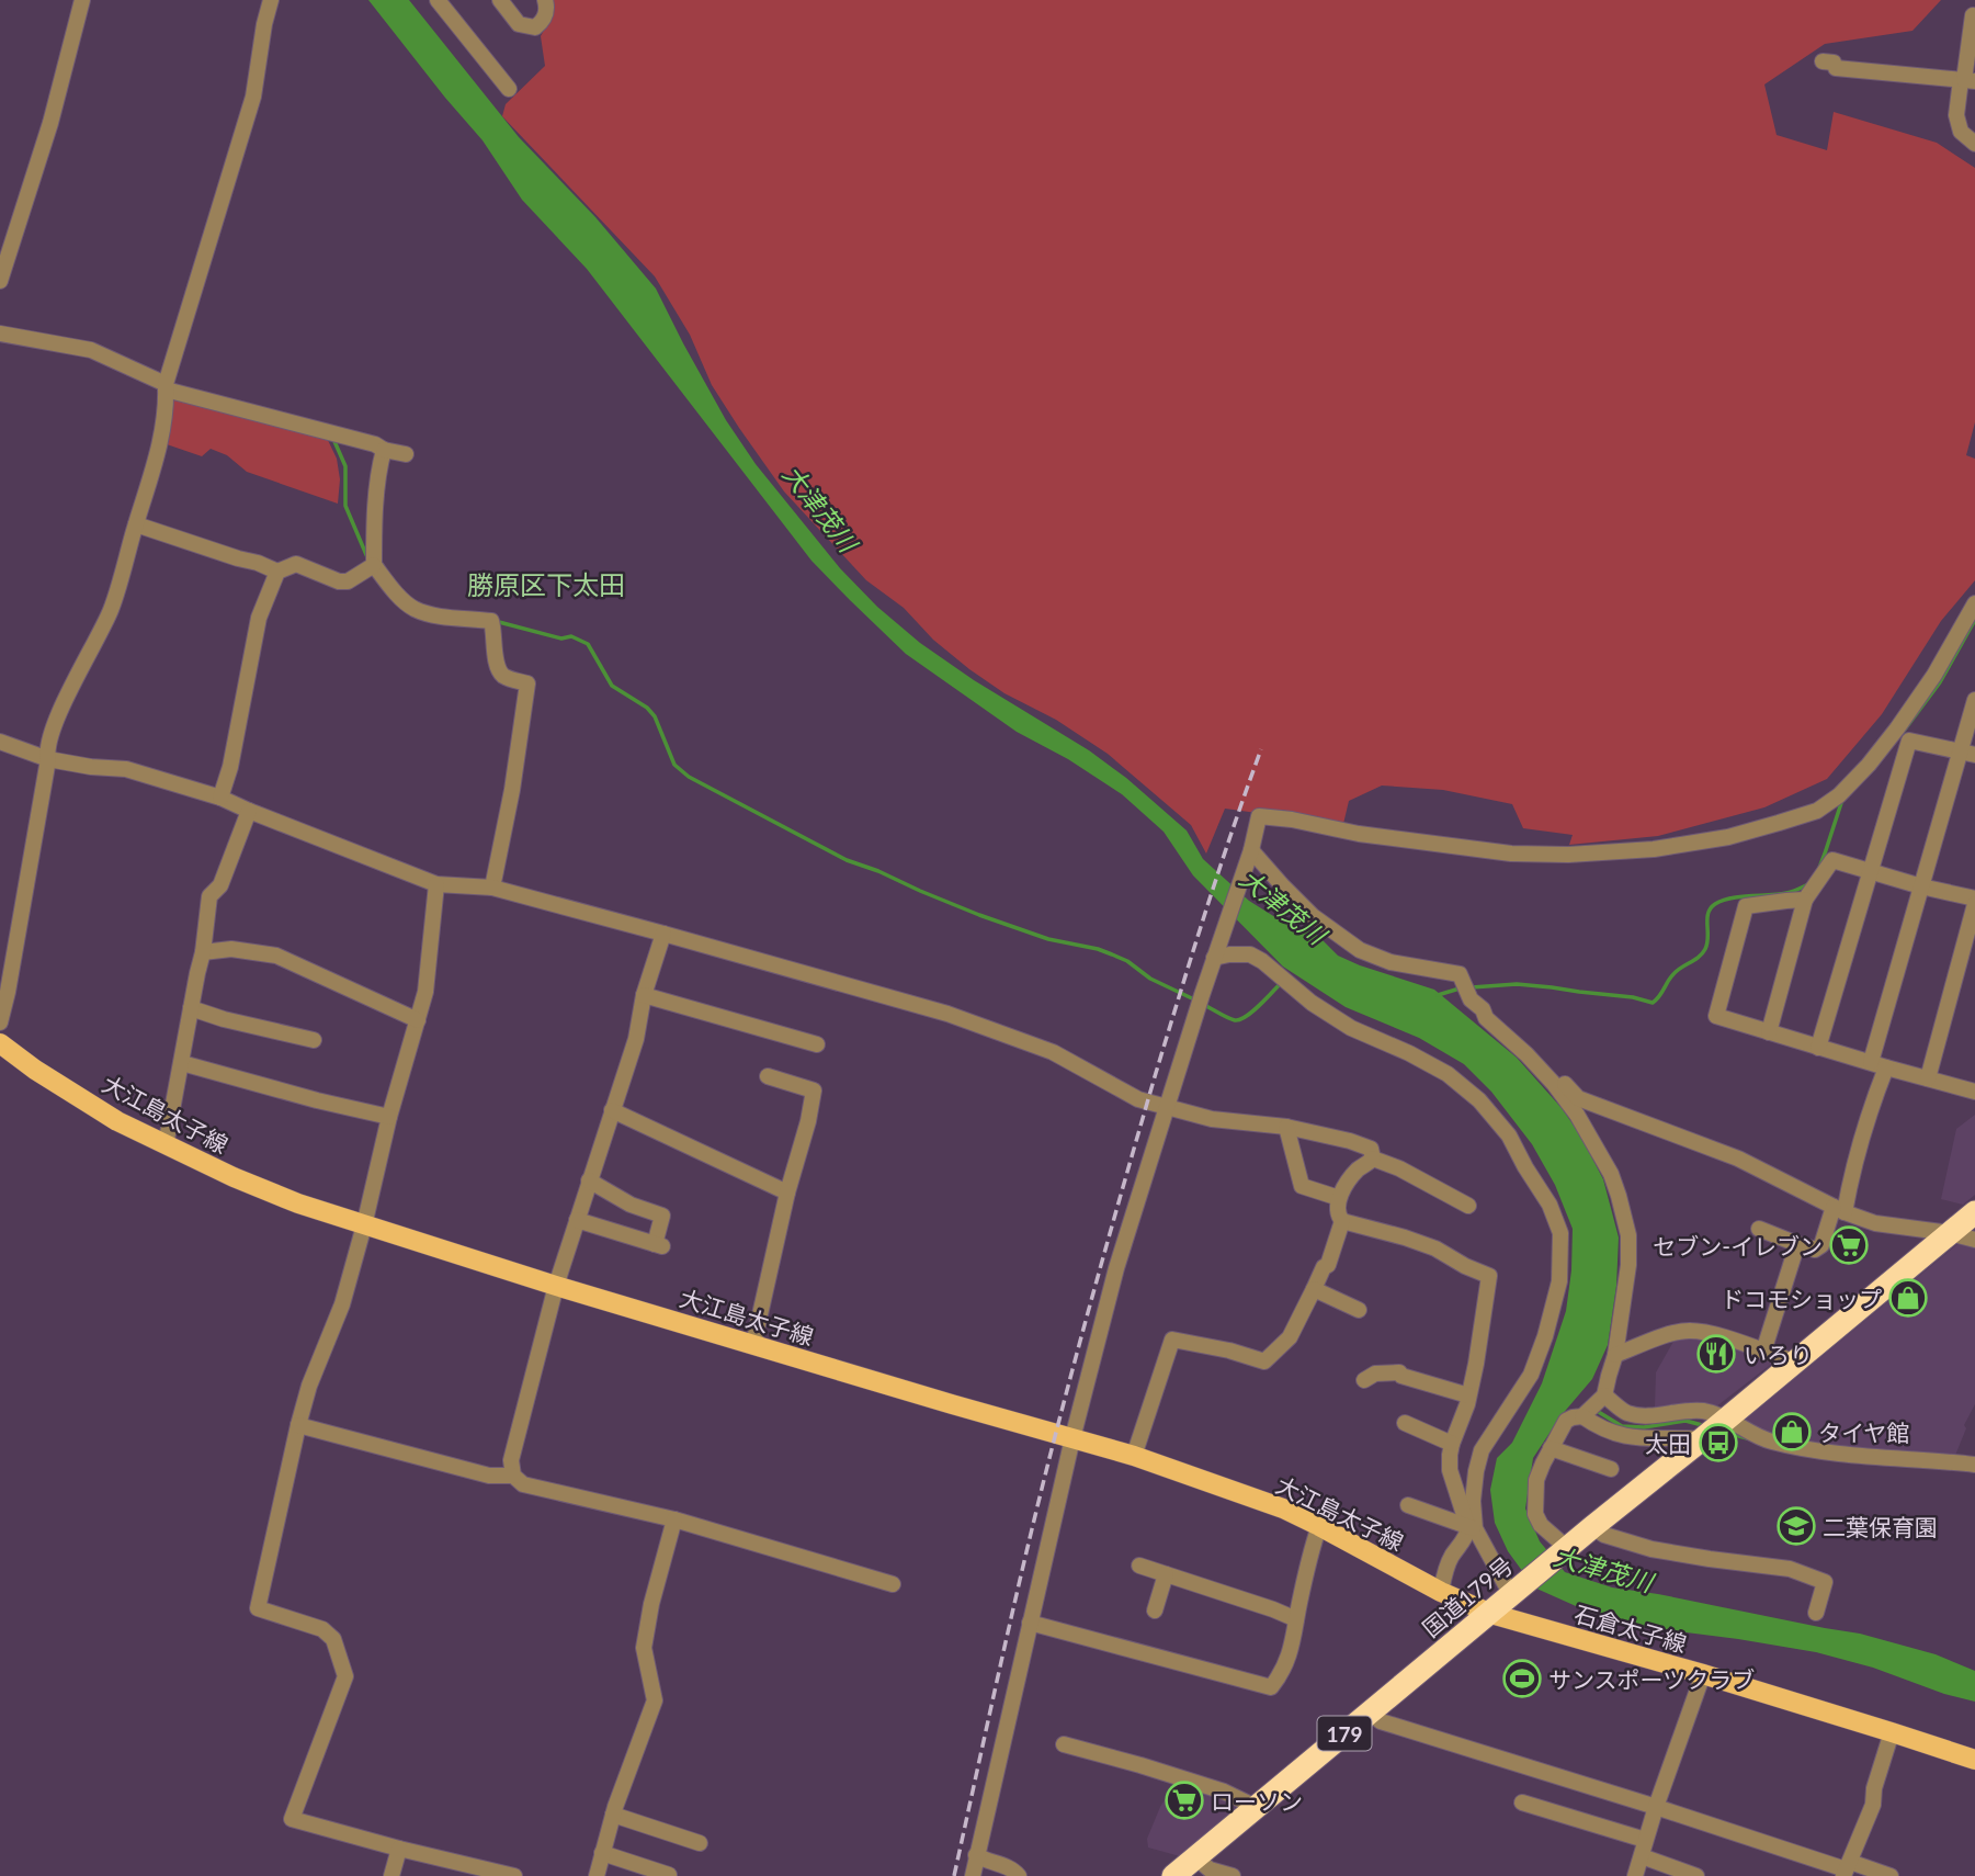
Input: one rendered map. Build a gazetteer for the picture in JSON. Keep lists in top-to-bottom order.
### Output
{
  "streets": {
    "highway": ["国道179号", "179"],
    "main road": ["大江島太子線", "石倉太子線"]
  },
  "crossings": [
    ["大江島太子線", "国道179号"],
    ["大江島太子線", "石倉太子線"],
    ["国道179号", "石倉太子線"]
  ],
  "districts": ["勝原区下太田"],
  "water": ["大津茂川"],
  "places": {
    "supermarket": ["セブン-イレブン", "ローソン"],
    "shop": ["ドコモショップ", "タイヤ館"],
    "restaurant": ["いろり"],
    "bus stop": ["太田"],
    "school or university": ["二葉保育園"],
    "sports": ["サンスポーツクラブ"]
  }
}
